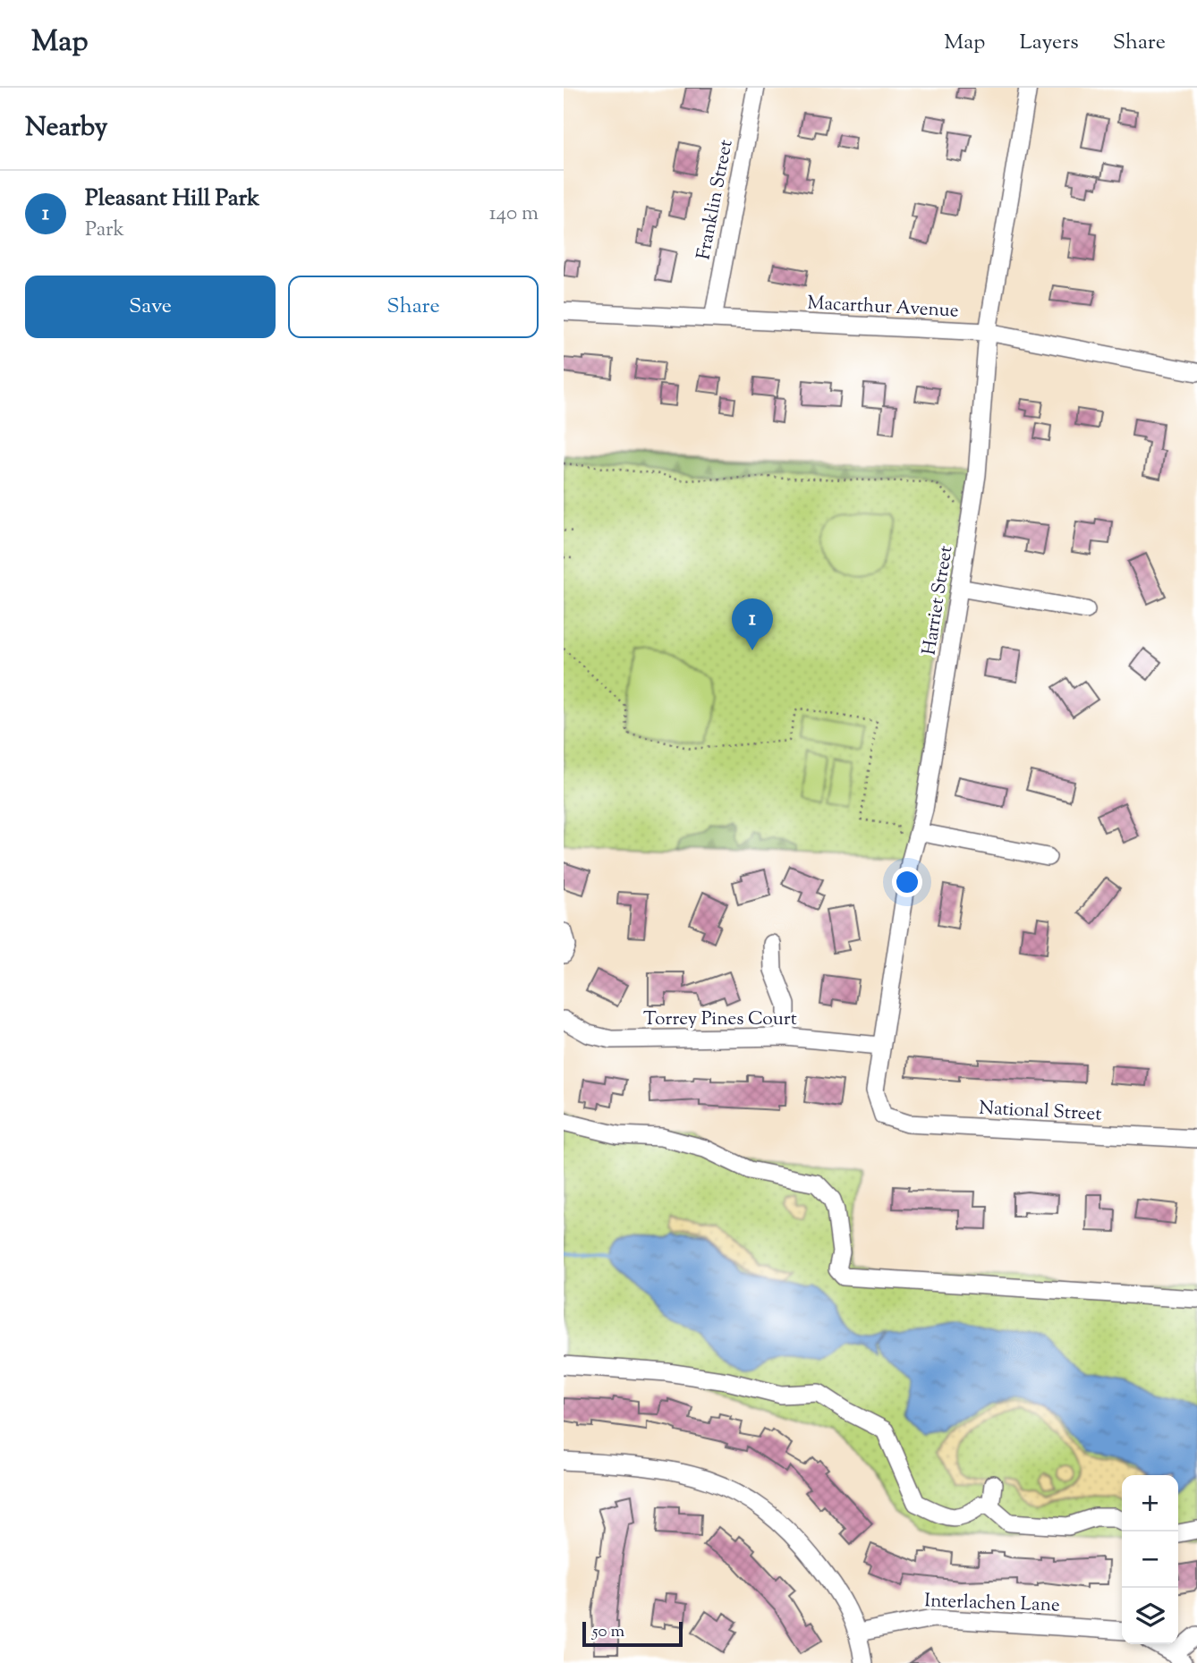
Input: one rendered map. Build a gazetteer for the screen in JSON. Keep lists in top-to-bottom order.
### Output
{
  "streets": {
    "street": [
      "Franklin Street",
      "Macarthur Avenue",
      "Harriet Street",
      "Torrey Pines Court",
      "National Street",
      "Interlachen Lane"
    ]
  },
  "crossings": [
    ["Franklin Street", "Macarthur Avenue"],
    ["Macarthur Avenue", "Harriet Street"],
    ["Harriet Street", "Torrey Pines Court"],
    ["Harriet Street", "National Street"]
  ],
  "scale_bar": "50 m",
  "page": {
    "header": "Map",
    "nav": ["Map", "Layers", "Share"],
    "heading": "Nearby",
    "list": [
      {
        "mark": "1",
        "name": "Pleasant Hill Park",
        "note": "Park",
        "value": "140 m"
      }
    ],
    "buttons": ["Save", "Share"],
    "pins": "1",
    "map_buttons": ["+", "−"],
    "scale": "50 m"
  }
}
